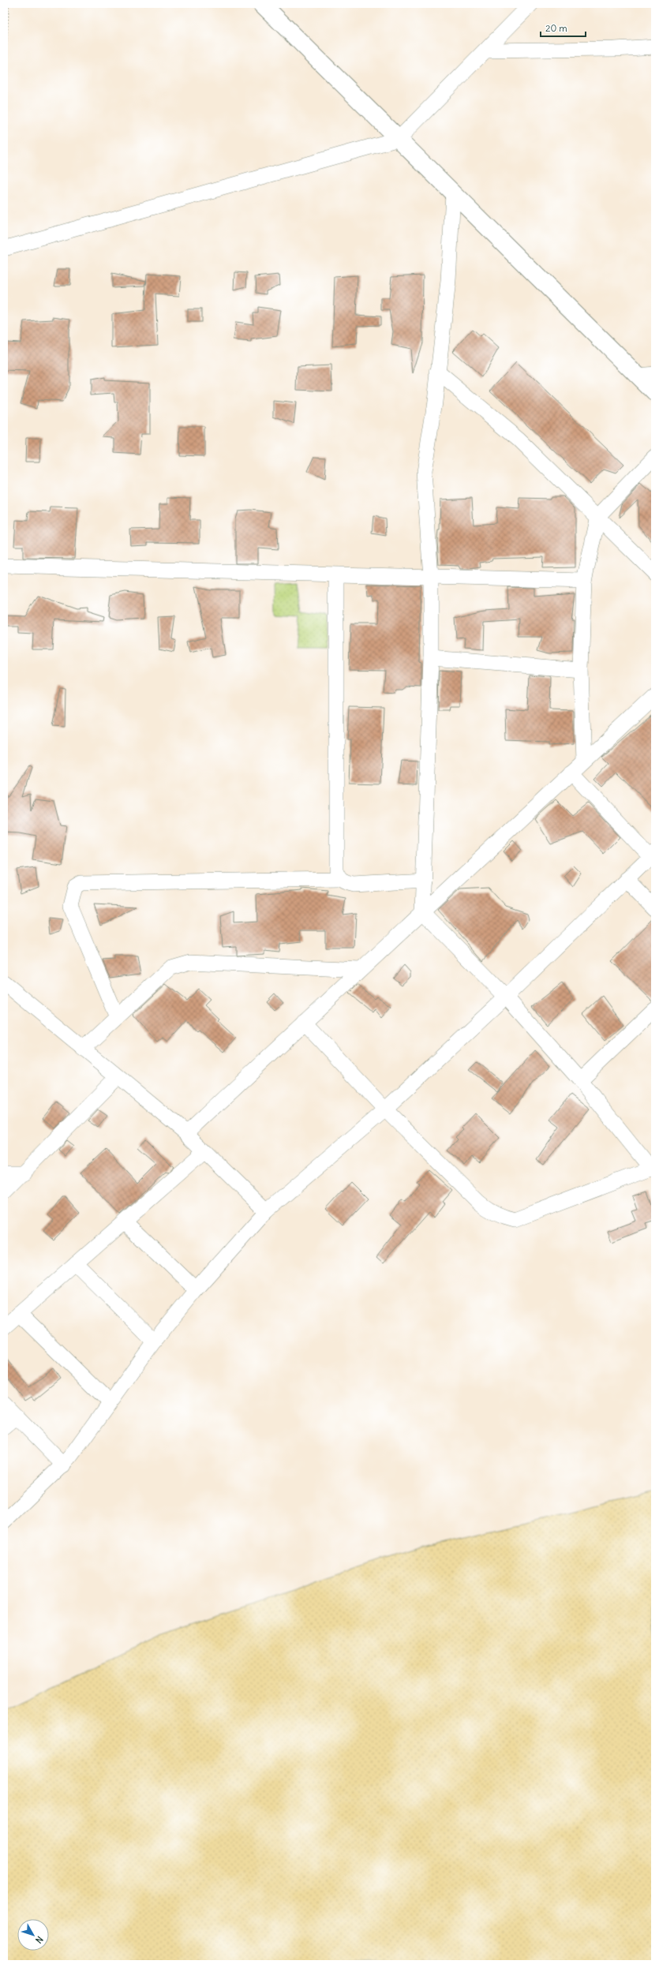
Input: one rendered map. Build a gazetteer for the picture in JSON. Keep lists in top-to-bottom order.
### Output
{
  "scale_bar": "20 m",
  "north": "bottom right"
}
